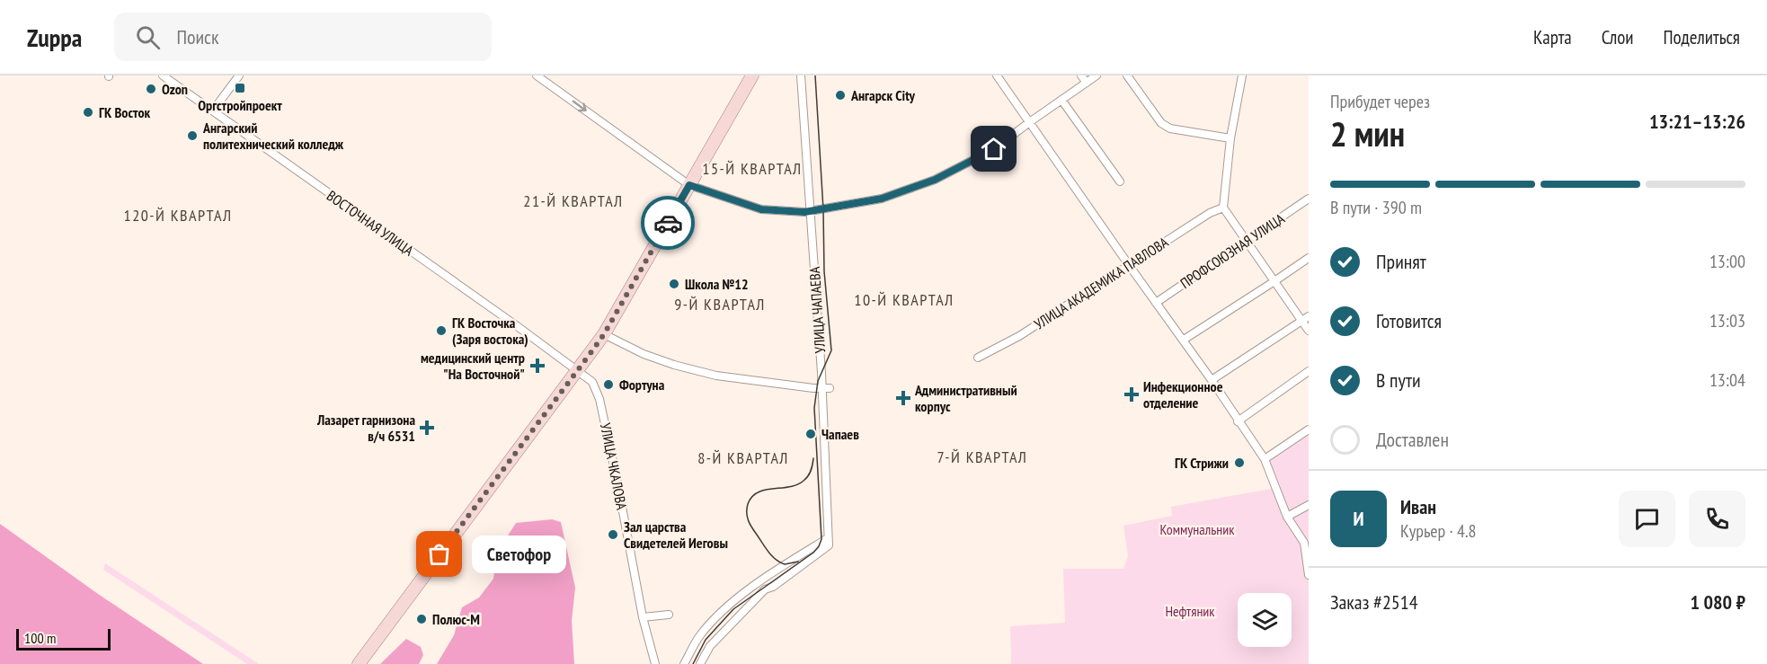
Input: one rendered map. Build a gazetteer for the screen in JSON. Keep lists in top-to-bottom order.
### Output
{
  "streets": {
    "street": [
      "ВОСТОЧНАЯ УЛИЦА",
      "ПРОФСОЮЗНАЯ УЛИЦА",
      "УЛИЦА АКАДЕМИКА ПАВЛОВА",
      "УЛИЦА ЧАПАЕВА",
      "УЛИЦА ЧКАЛОВА"
    ]
  },
  "crossings": [
    ["ВОСТОЧНАЯ УЛИЦА", "УЛИЦА ЧКАЛОВА"]
  ],
  "districts": [
    "15-Й КВАРТАЛ",
    "21-Й КВАРТАЛ",
    "120-Й КВАРТАЛ",
    "10-Й КВАРТАЛ",
    "9-Й КВАРТАЛ",
    "7-Й КВАРТАЛ",
    "8-Й КВАРТАЛ"
  ],
  "parks": ["Коммунальник", "Нефтяник"],
  "places": {
    "transit": ["Оргстройпроект"],
    "other": [
      "Ozon",
      "Ангарск City",
      "ГК Восток",
      "Ангарский политехнический колледж",
      "Школа №12",
      "ГК Восточка (Заря востока)",
      "Фортуна",
      "Чапаев",
      "ГК Стрижи",
      "Зал царства Свидетелей Иеговы",
      "Светофор",
      "Полюс-М"
    ],
    "health": [
      "медицинский центр \"На Восточной\"",
      "Инфекционное отделение",
      "Административный корпус",
      "Лазарет гарнизона в/ч 6531"
    ]
  },
  "scale_bar": "100 m",
  "page": {
    "header": "Zuppa",
    "search": "Поиск",
    "nav": ["Карта", "Слои", "Поделиться"],
    "heading": ["2 мин", "Прибудет через", "13:21–13:26"],
    "panel": [
      "Иван",
      "Курьер · 4.8",
      "Заказ #2514",
      "1 080 ₽"
    ],
    "bar": "В пути · 390 m",
    "list": [
      ["Принят", "13:00"],
      ["Готовится", "13:03"],
      ["В пути", "13:04"],
      "Доставлен"
    ],
    "round": "И",
    "bubble": "Светофор",
    "scale": "100 m"
  }
}
